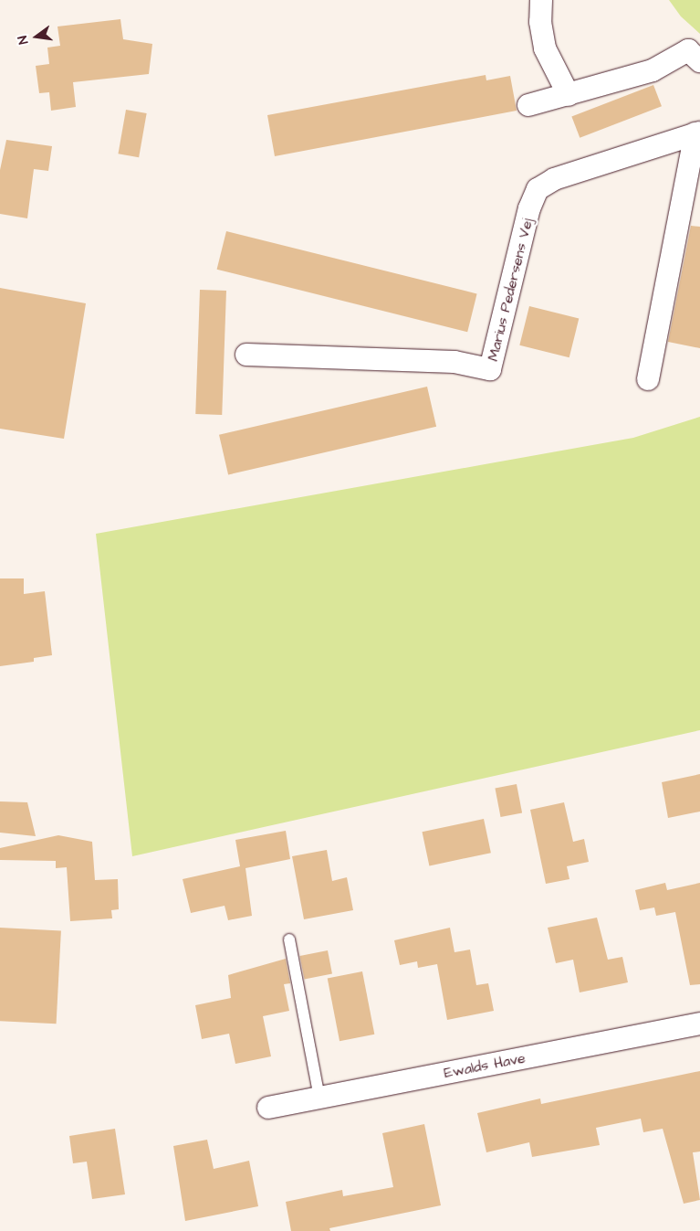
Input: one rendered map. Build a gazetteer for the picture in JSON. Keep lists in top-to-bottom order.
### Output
{
  "streets": {
    "street": ["Marius Pedersens Vej", "Ewalds Have"]
  },
  "north": "left"
}
